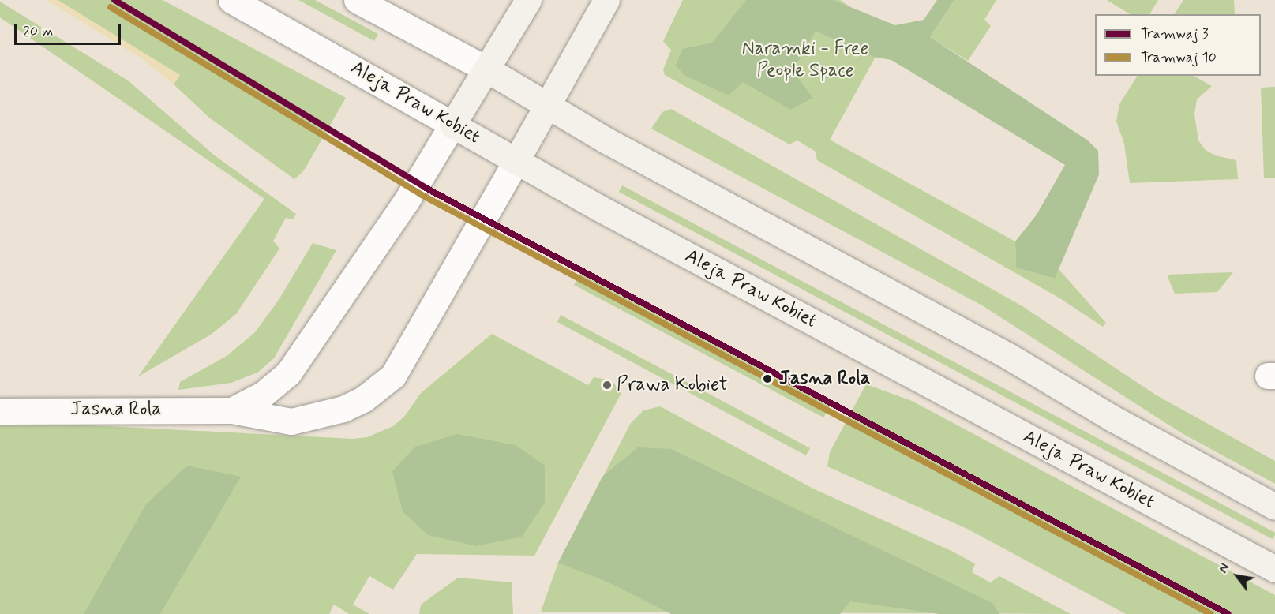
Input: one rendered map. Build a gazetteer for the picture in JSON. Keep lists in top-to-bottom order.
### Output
{
  "streets": {
    "street": ["Aleja Praw Kobiet", "Jasna Rola"]
  },
  "crossings": [
    ["Aleja Praw Kobiet", "Jasna Rola"]
  ],
  "parks": ["Naramki - Free People Space"],
  "places": ["Jasna Rola", "Prawa Kobiet"],
  "lines": ["tram line 3", "tram line 10"],
  "legend": ["Tramwaj 3", "Tramwaj 10"],
  "scale_bar": "20 m",
  "north": "top left"
}
